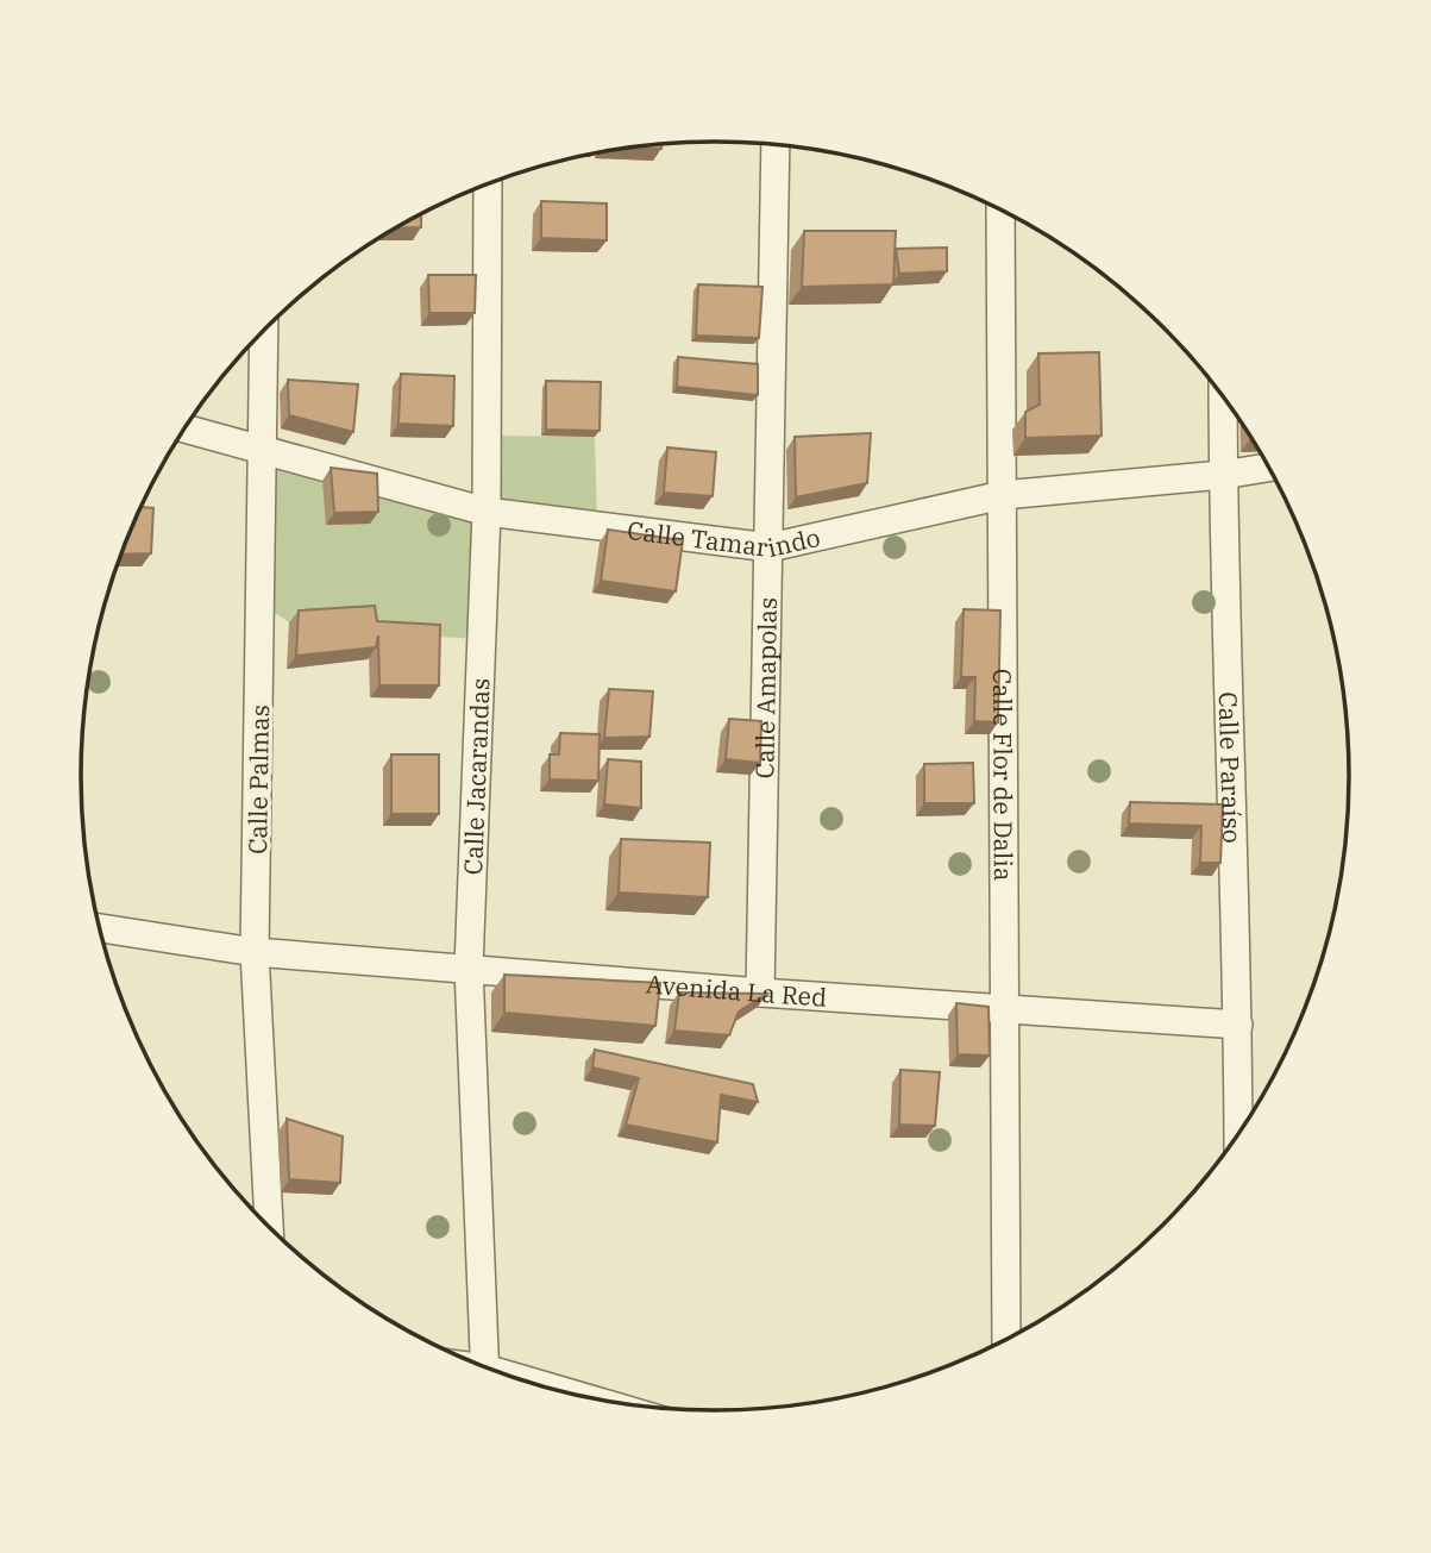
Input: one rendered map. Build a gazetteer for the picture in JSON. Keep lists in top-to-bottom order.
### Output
{
  "streets": {
    "street": [
      "Calle Tamarindo",
      "Calle Amapolas",
      "Calle Paraíso",
      "Calle Flor de Dalia",
      "Calle Jacarandas",
      "Calle Palmas",
      "Avenida La Red"
    ]
  },
  "crossings": [
    ["Calle Tamarindo", "Calle Amapolas"],
    ["Calle Tamarindo", "Calle Paraíso"],
    ["Calle Tamarindo", "Calle Flor de Dalia"],
    ["Calle Tamarindo", "Calle Jacarandas"],
    ["Calle Tamarindo", "Calle Palmas"],
    ["Calle Amapolas", "Avenida La Red"],
    ["Calle Paraíso", "Avenida La Red"],
    ["Calle Flor de Dalia", "Avenida La Red"],
    ["Calle Jacarandas", "Avenida La Red"],
    ["Calle Palmas", "Avenida La Red"]
  ]
}
